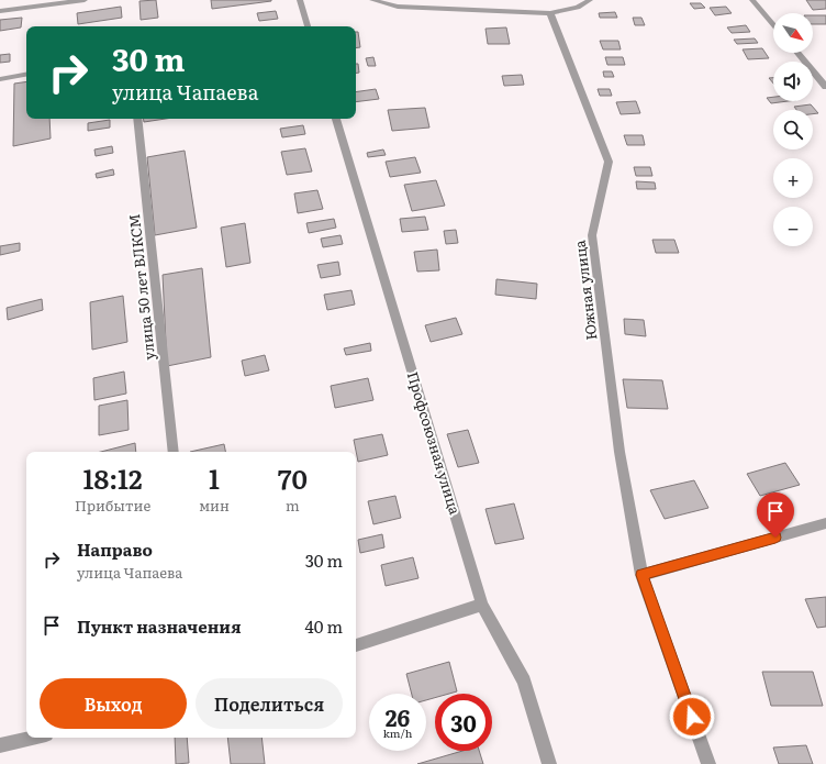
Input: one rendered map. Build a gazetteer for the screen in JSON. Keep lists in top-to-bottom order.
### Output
{
  "streets": {
    "street": ["улица 50 лет ВЛКСМ", "Южная улица", "Профсоюзная улица"]
  },
  "north": "bottom right",
  "page": {
    "map_buttons": ["+", "−"],
    "turn": ["30 m", "улица Чапаева"],
    "eta": [
      "18:12",
      "Прибытие",
      "1",
      "мин",
      "70",
      "m"
    ],
    "list": [
      {
        "name": "Направо",
        "note": "улица Чапаева",
        "value": "30 m"
      },
      {
        "name": "Пункт назначения",
        "value": "40 m"
      }
    ],
    "buttons": ["Выход", "Поделиться"],
    "speed": "26 km/h",
    "limit": "30"
  }
}
